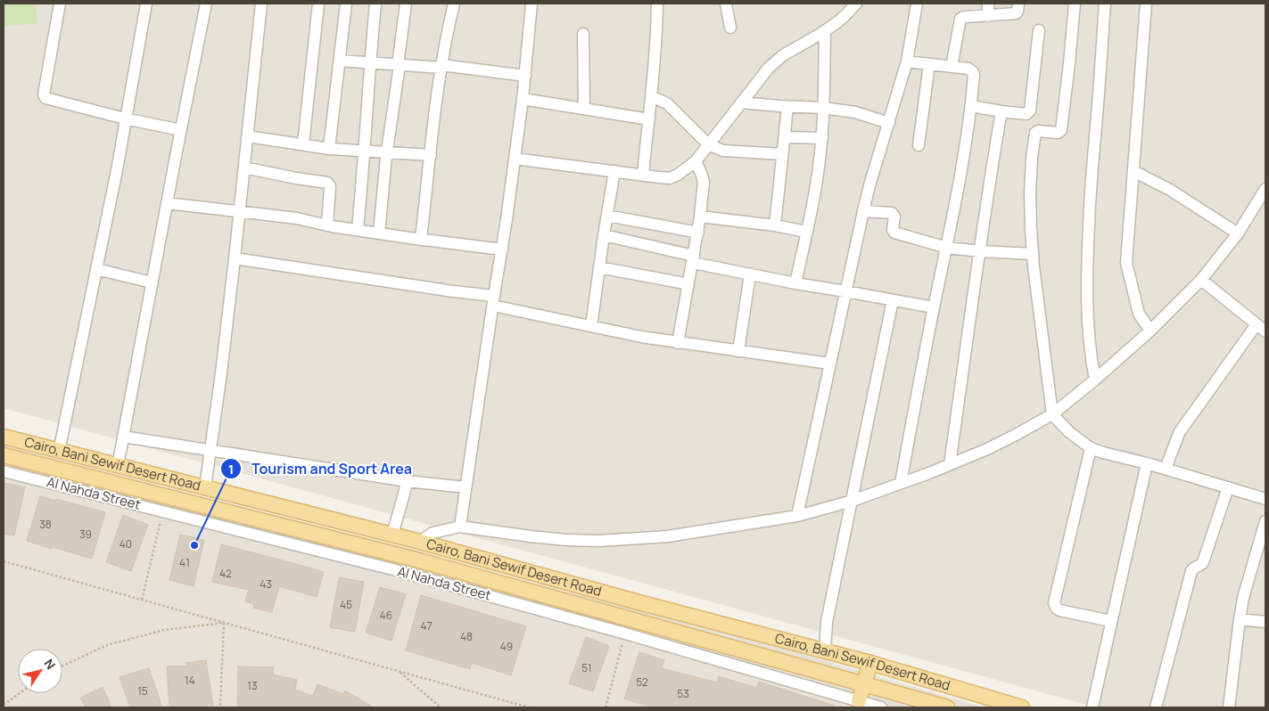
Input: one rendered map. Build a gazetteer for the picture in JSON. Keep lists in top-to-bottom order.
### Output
{
  "streets": {
    "main road": ["Cairo, Bani Sewif Desert Road"],
    "street": ["Al Nahda Street"]
  },
  "places": ["Tourism and Sport Area"],
  "house_numbers": [
    "38",
    "39",
    "40",
    "41",
    "42",
    "43",
    "45",
    "46",
    "47",
    "48",
    "49",
    "51",
    "14",
    "52",
    "13",
    "15",
    "53"
  ],
  "north": "top right"
}
